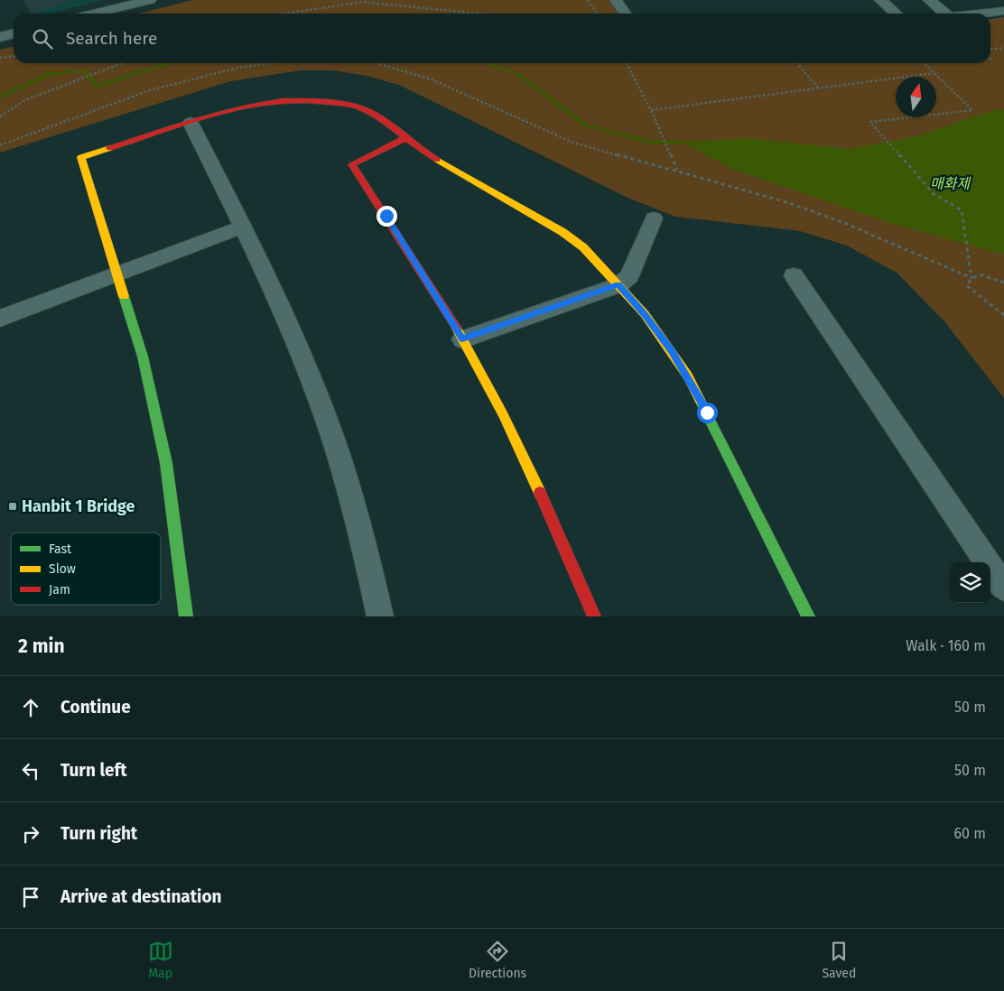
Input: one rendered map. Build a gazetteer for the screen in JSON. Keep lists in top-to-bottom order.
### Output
{
  "water": ["매화제"],
  "places": {
    "transit": ["Hanbit 1 Bridge"]
  },
  "legend": ["Fast", "Slow", "Jam"],
  "north": "top",
  "page": {
    "search": "Search here",
    "heading": ["2 min", "Walk · 160 m"],
    "list": [
      ["Continue", "50 m"],
      ["Turn left", "50 m"],
      ["Turn right", "60 m"],
      "Arrive at destination"
    ],
    "nav": ["Map", "Directions", "Saved"]
  }
}
